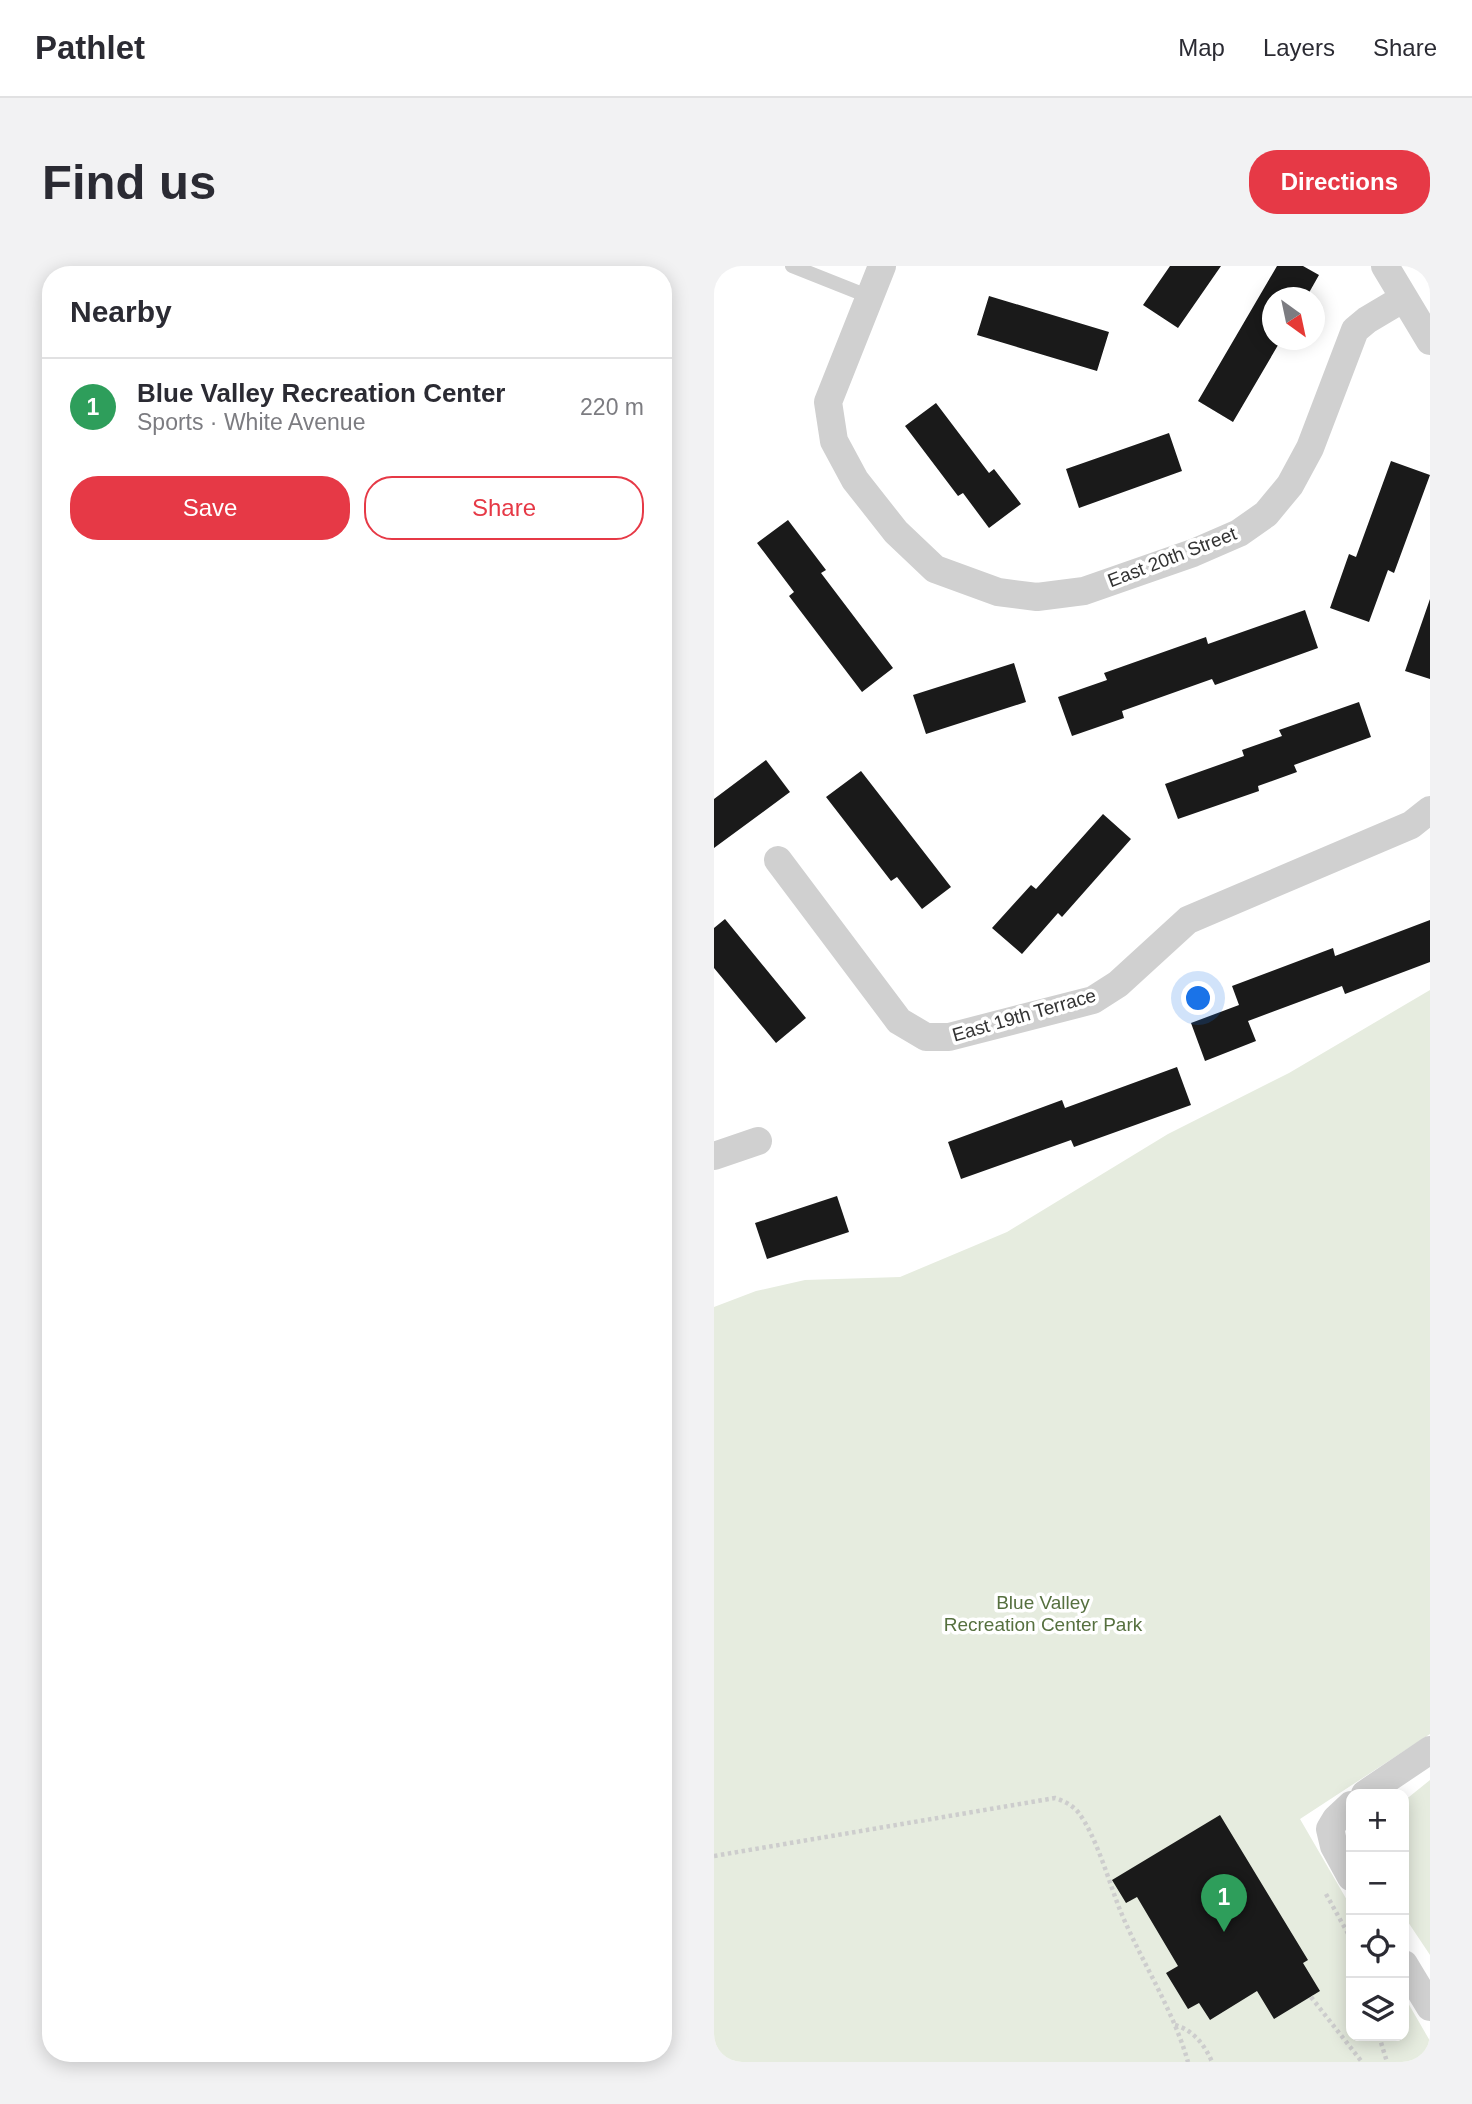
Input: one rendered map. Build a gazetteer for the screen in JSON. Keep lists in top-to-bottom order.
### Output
{
  "streets": {
    "street": ["East 20th Street", "East 19th Terrace"]
  },
  "parks": ["Blue Valley Recreation Center Park"],
  "north": "bottom right",
  "page": {
    "header": "Pathlet",
    "nav": ["Map", "Layers", "Share"],
    "buttons": [
      "Directions",
      ["Save", "Share"]
    ],
    "title": "Find us",
    "heading": "Nearby",
    "list": [
      {
        "mark": "1",
        "name": "Blue Valley Recreation Center",
        "note": "Sports · White Avenue",
        "value": "220 m"
      }
    ],
    "map_buttons": ["+", "−"],
    "pins": "1"
  }
}
